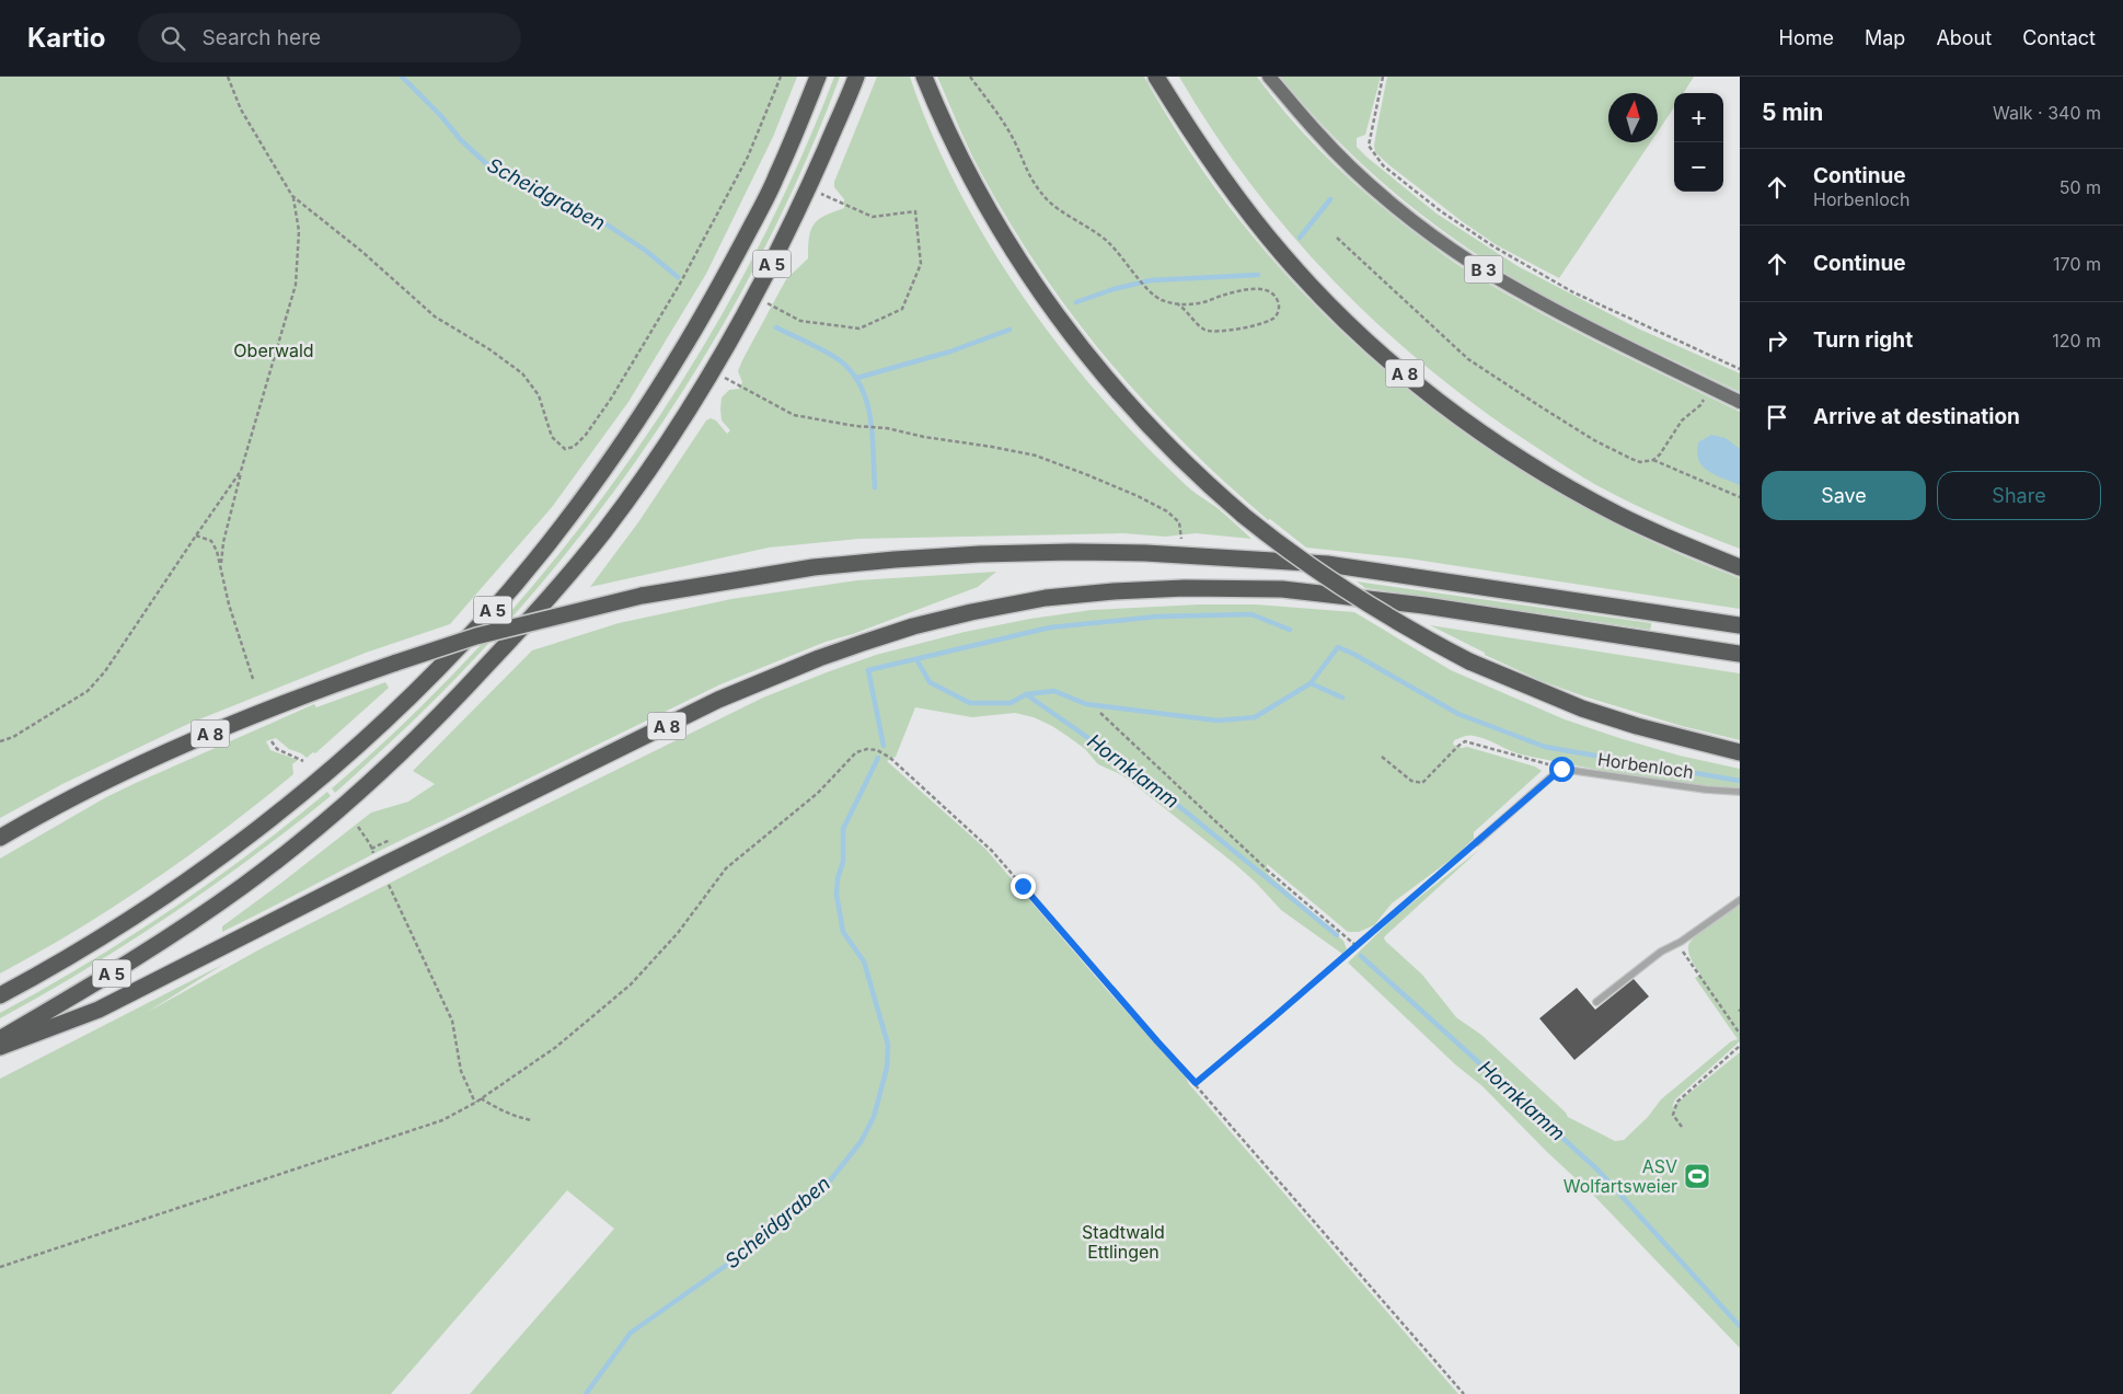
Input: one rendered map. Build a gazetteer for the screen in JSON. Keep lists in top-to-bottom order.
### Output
{
  "streets": {
    "highway": ["A 5", "A 8"],
    "main road": ["B 3"],
    "lane": ["Horbenloch"]
  },
  "water": ["Scheidgraben", "Hornklamm"],
  "parks": ["Oberwald", "Stadtwald Ettlingen"],
  "places": {
    "sports": ["ASV Wolfartsweier"]
  },
  "north": "top",
  "page": {
    "header": "Kartio",
    "search": "Search here",
    "nav": [
      "Home",
      "Map",
      "About",
      "Contact"
    ],
    "heading": ["5 min", "Walk · 340 m"],
    "map_buttons": ["+", "−"],
    "list": [
      ["Continue", "Horbenloch", "50 m"],
      ["Continue", "170 m"],
      ["Turn right", "120 m"],
      "Arrive at destination"
    ],
    "buttons": ["Save", "Share"]
  }
}
